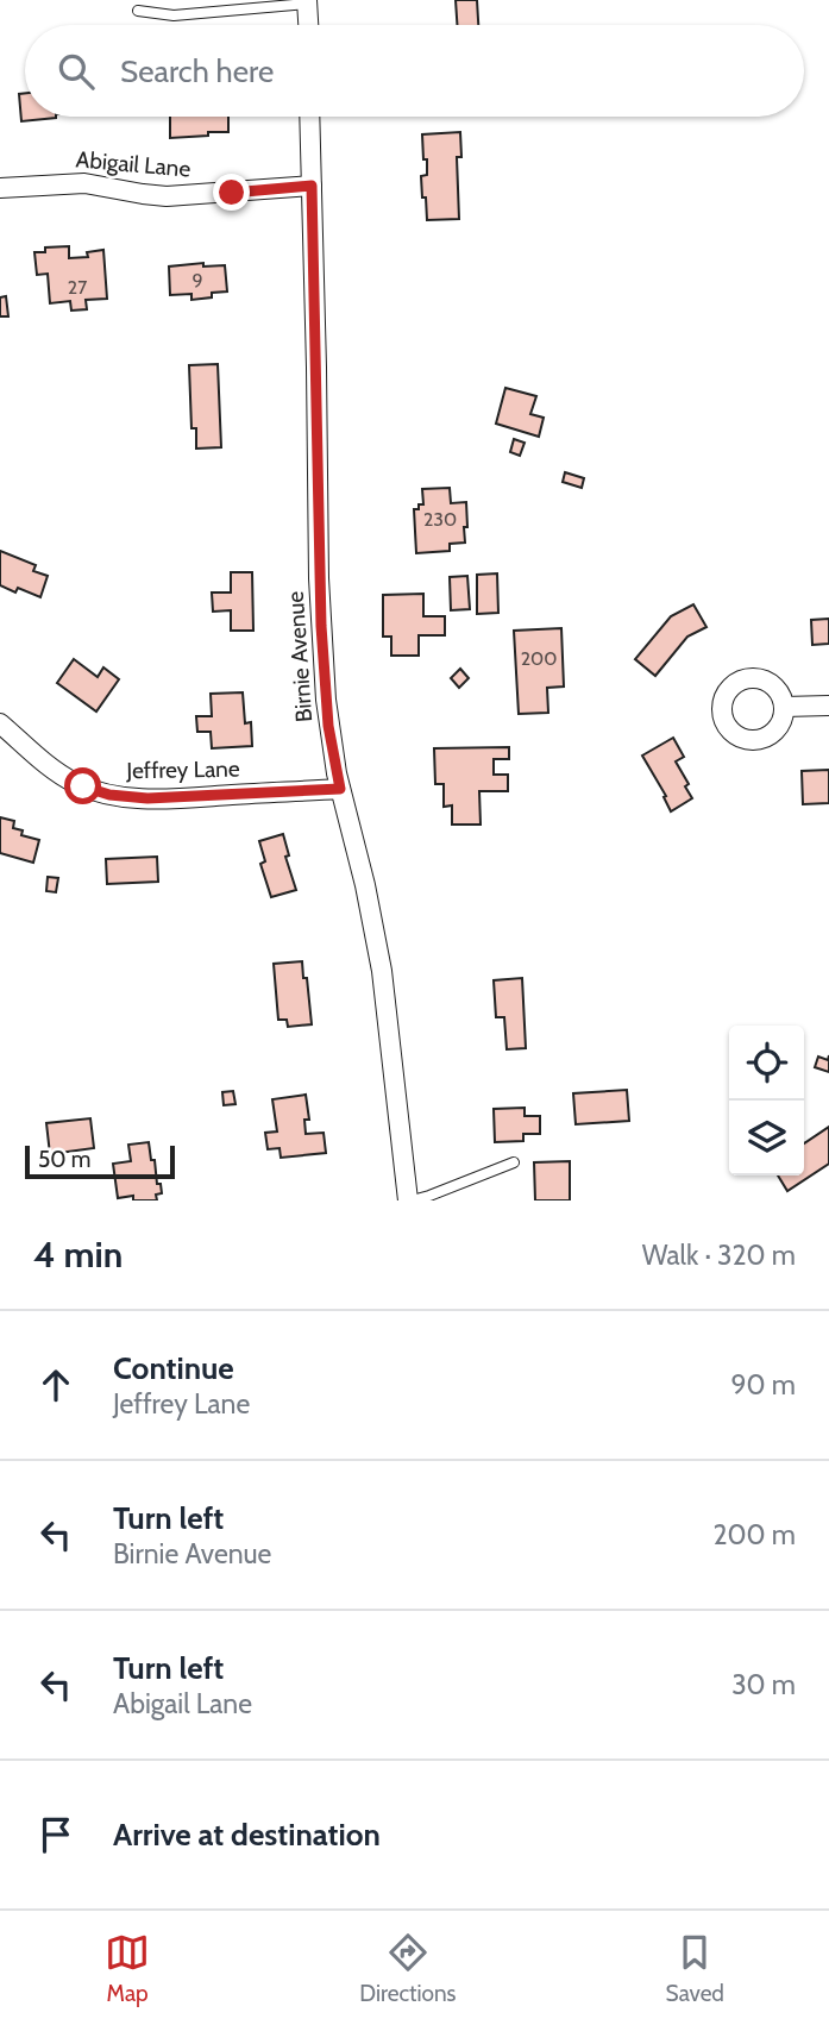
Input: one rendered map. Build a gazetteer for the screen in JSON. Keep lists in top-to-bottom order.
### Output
{
  "streets": {
    "street": ["Abigail Lane", "Birnie Avenue", "Jeffrey Lane"]
  },
  "crossings": [
    ["Abigail Lane", "Birnie Avenue"],
    ["Birnie Avenue", "Jeffrey Lane"]
  ],
  "house_numbers": [
    "9",
    "27",
    "230",
    "200"
  ],
  "scale_bar": "50 m",
  "page": {
    "search": "Search here",
    "scale": "50 m",
    "heading": ["4 min", "Walk · 320 m"],
    "list": [
      ["Continue", "Jeffrey Lane", "90 m"],
      ["Turn left", "Birnie Avenue", "200 m"],
      ["Turn left", "Abigail Lane", "30 m"],
      "Arrive at destination"
    ],
    "nav": ["Map", "Directions", "Saved"]
  }
}
